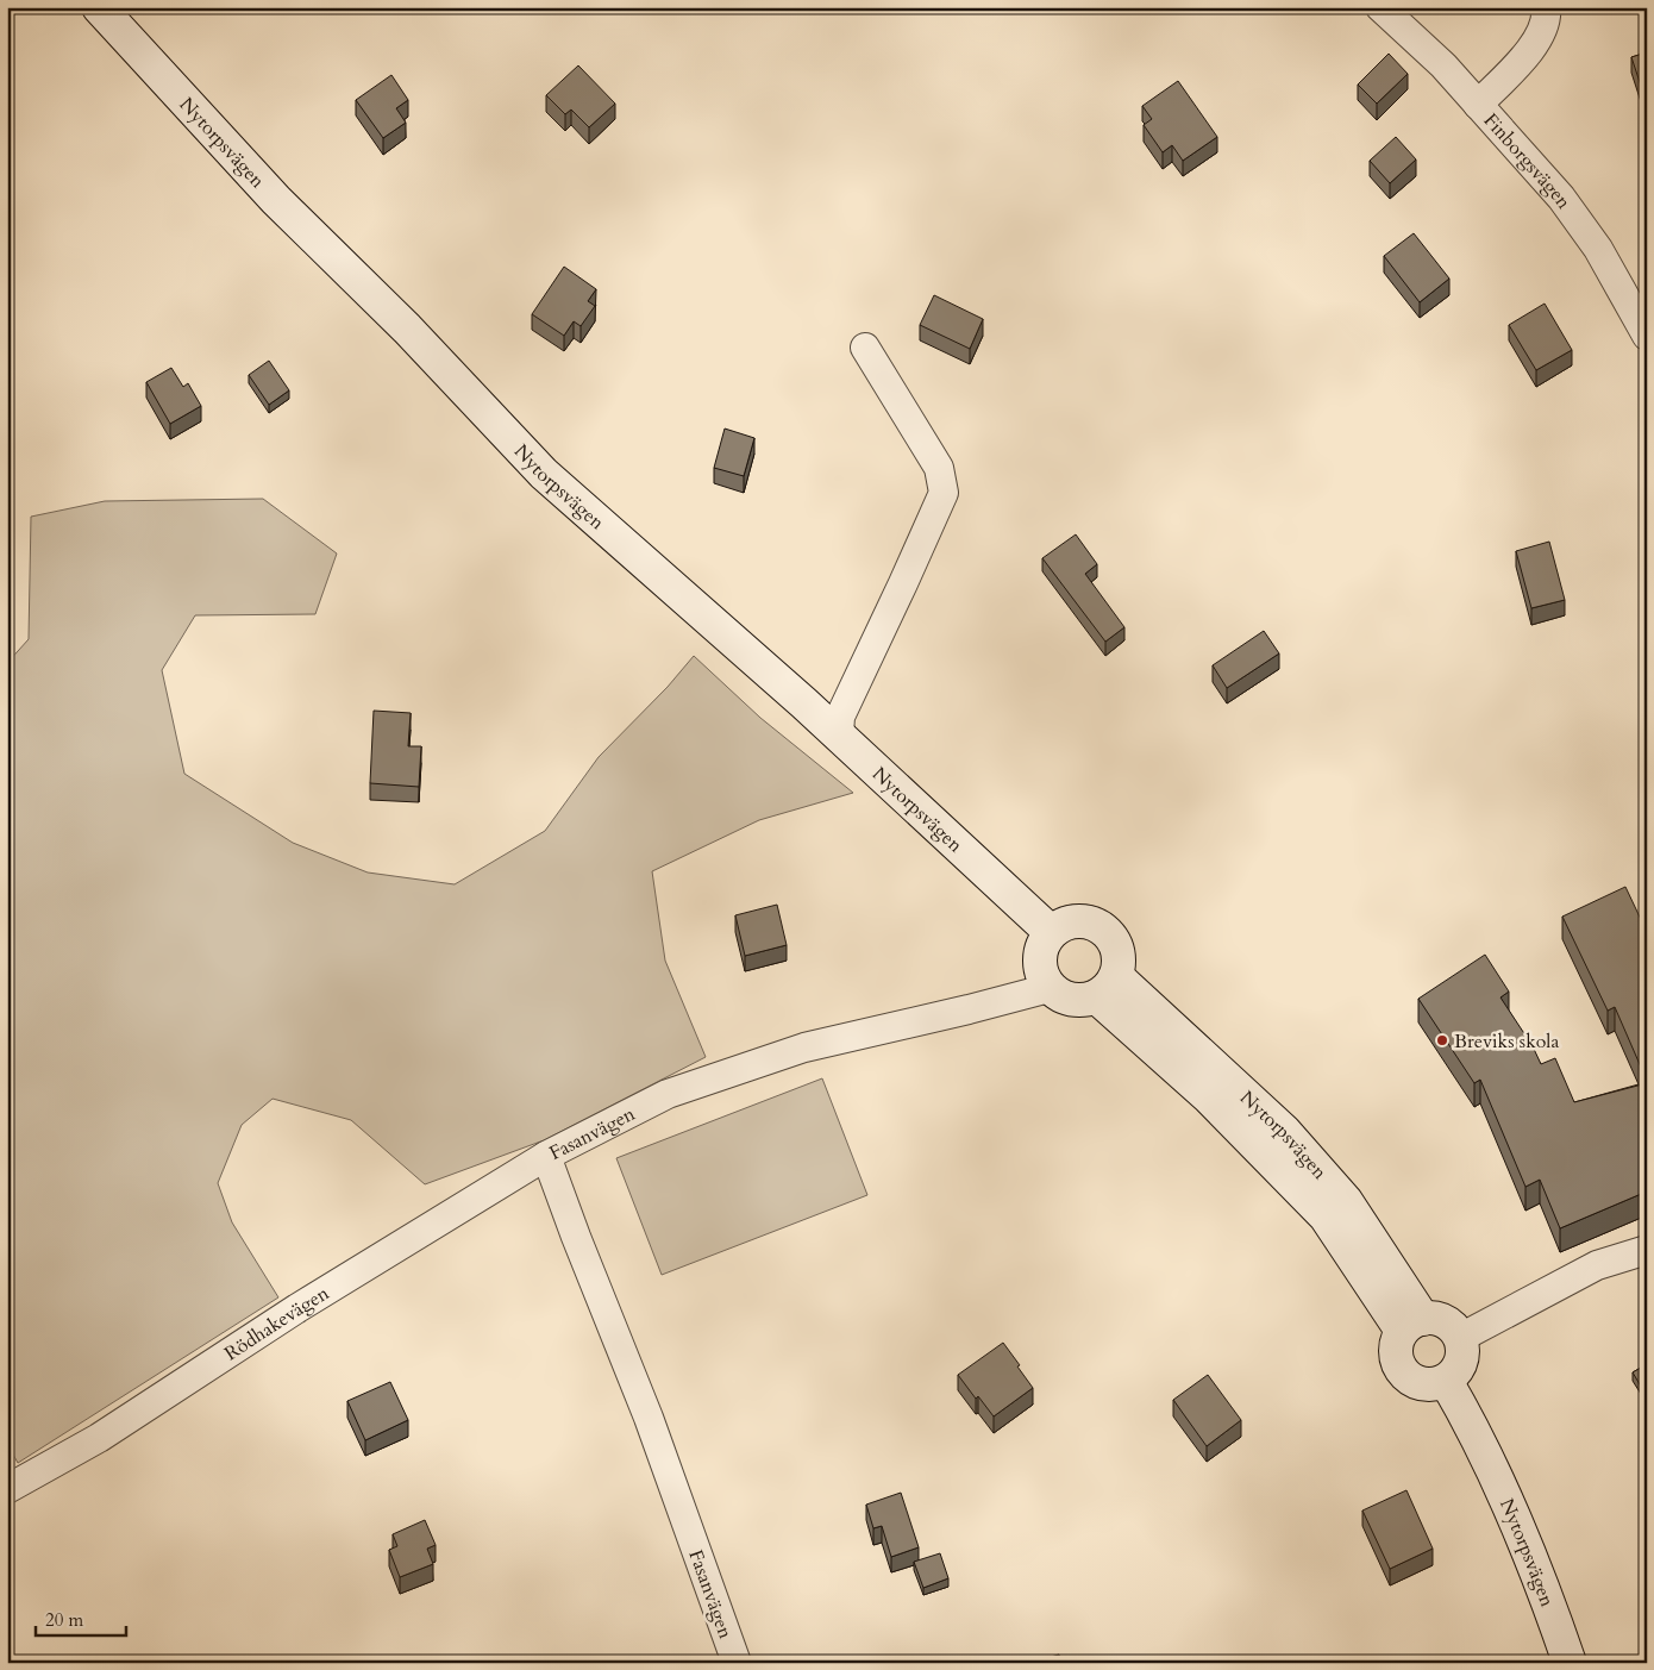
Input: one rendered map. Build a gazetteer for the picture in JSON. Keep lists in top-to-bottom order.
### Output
{
  "streets": {
    "street": [
      "Nytorpsvägen",
      "Finborgsvägen",
      "Fasanvägen",
      "Rödhakevägen"
    ]
  },
  "crossings": [
    ["Nytorpsvägen", "Fasanvägen"],
    ["Fasanvägen", "Rödhakevägen"]
  ],
  "places": ["Breviks skola"],
  "scale_bar": "20 m"
}
